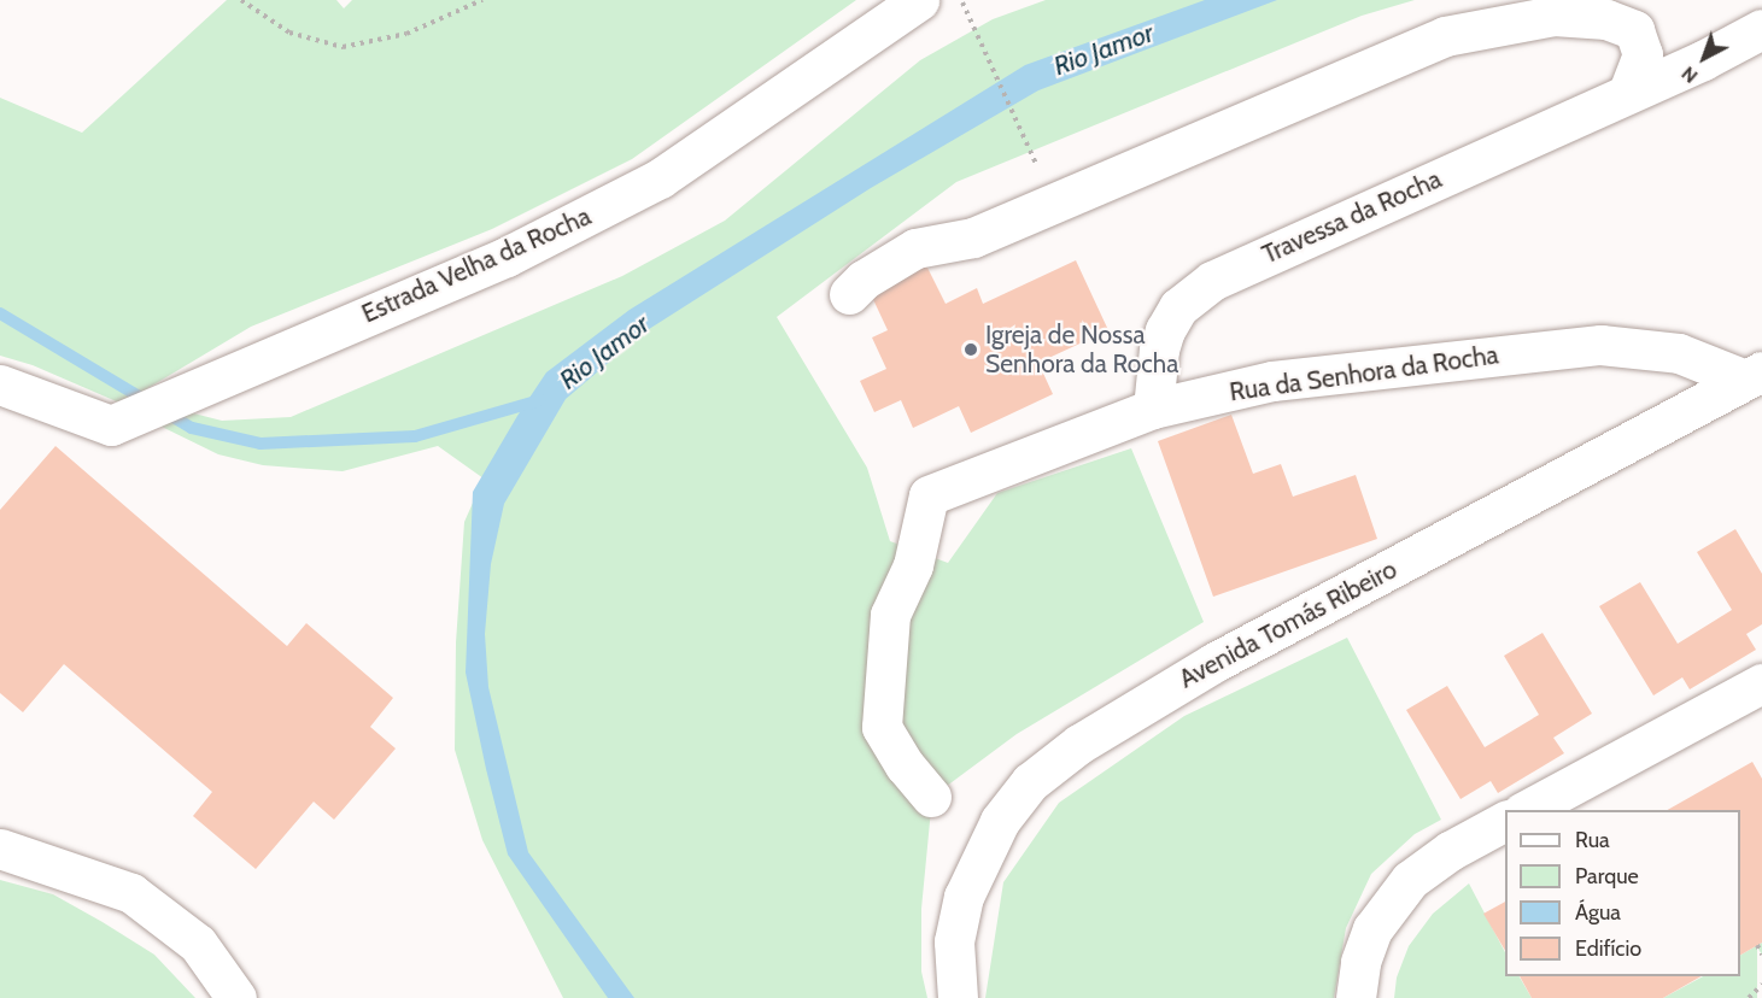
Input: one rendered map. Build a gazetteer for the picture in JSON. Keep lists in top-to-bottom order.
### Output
{
  "streets": {
    "street": [
      "Travessa da Rocha",
      "Estrada Velha da Rocha",
      "Rua da Senhora da Rocha",
      "Avenida Tomás Ribeiro"
    ]
  },
  "crossings": [
    ["Travessa da Rocha", "Rua da Senhora da Rocha"],
    ["Rua da Senhora da Rocha", "Avenida Tomás Ribeiro"]
  ],
  "water": ["Rio Jamor"],
  "places": ["Igreja de Nossa Senhora da Rocha"],
  "legend": [
    "Rua",
    "Parque",
    "Água",
    "Edifício"
  ],
  "north": "bottom left"
}
